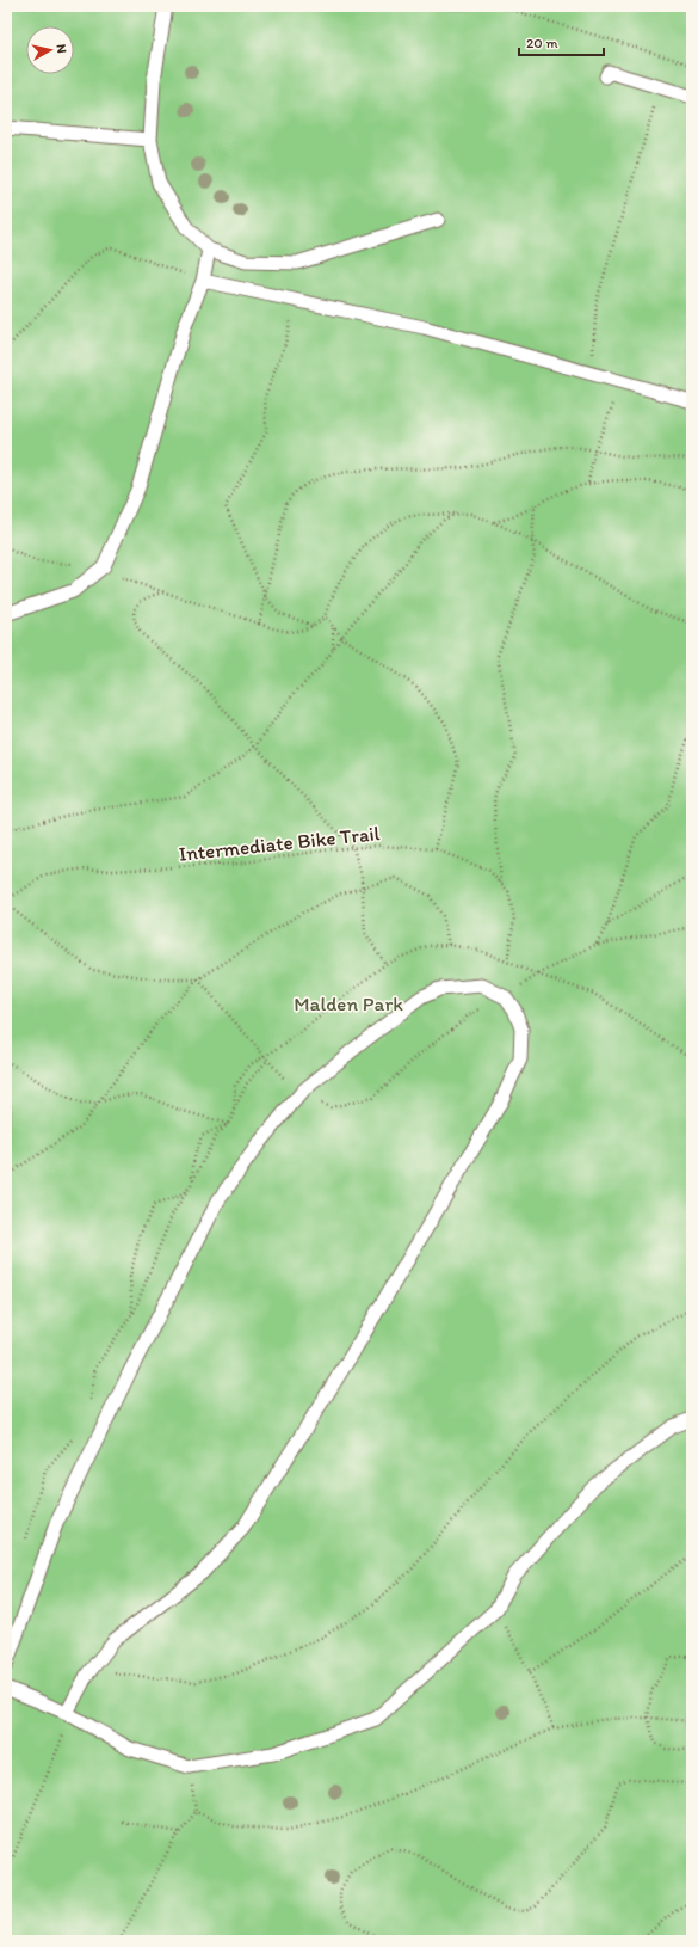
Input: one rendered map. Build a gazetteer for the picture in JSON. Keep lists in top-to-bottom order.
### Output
{
  "streets": {
    "path": ["Intermediate Bike Trail"]
  },
  "parks": ["Malden Park"],
  "scale_bar": "20 m",
  "north": "right"
}
